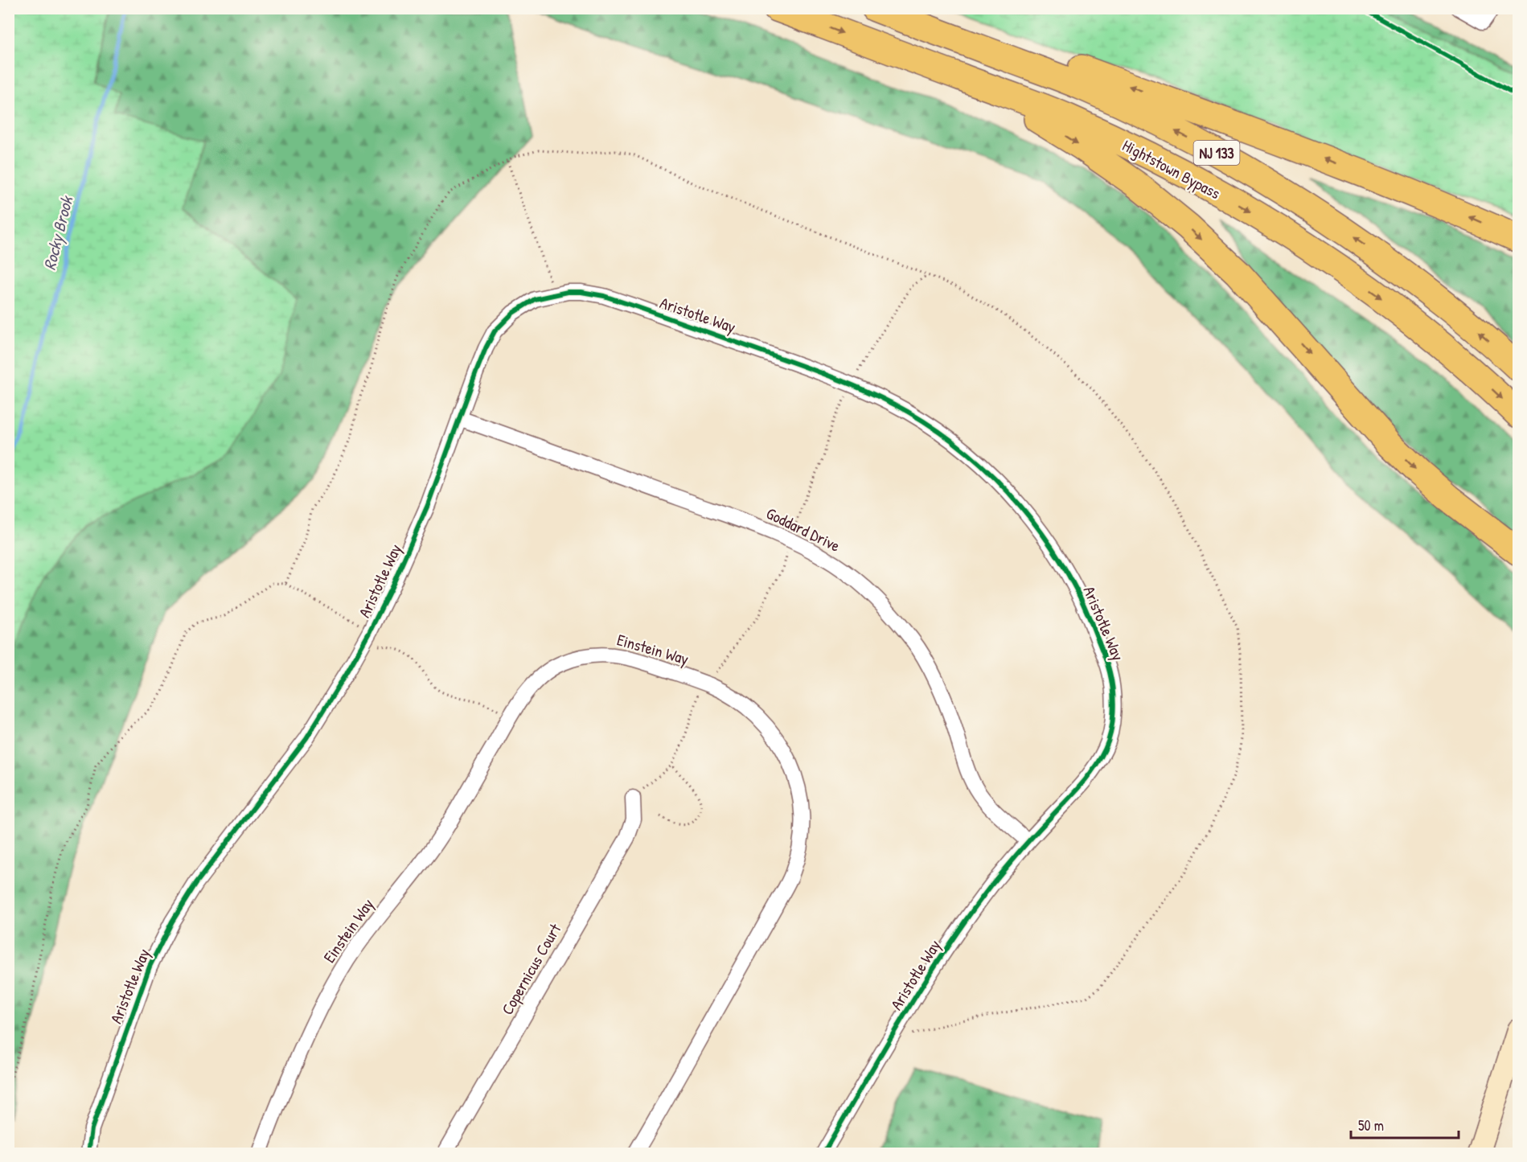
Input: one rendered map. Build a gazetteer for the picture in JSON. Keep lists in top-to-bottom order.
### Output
{
  "streets": {
    "highway": ["NJ 133", "Hightstown Bypass"],
    "street": [
      "Aristotle Way",
      "Goddard Drive",
      "Einstein Way",
      "Copernicus Court"
    ]
  },
  "crossings": [
    ["Aristotle Way", "Goddard Drive"]
  ],
  "water": ["Rocky Brook"],
  "scale_bar": "50 m"
}
